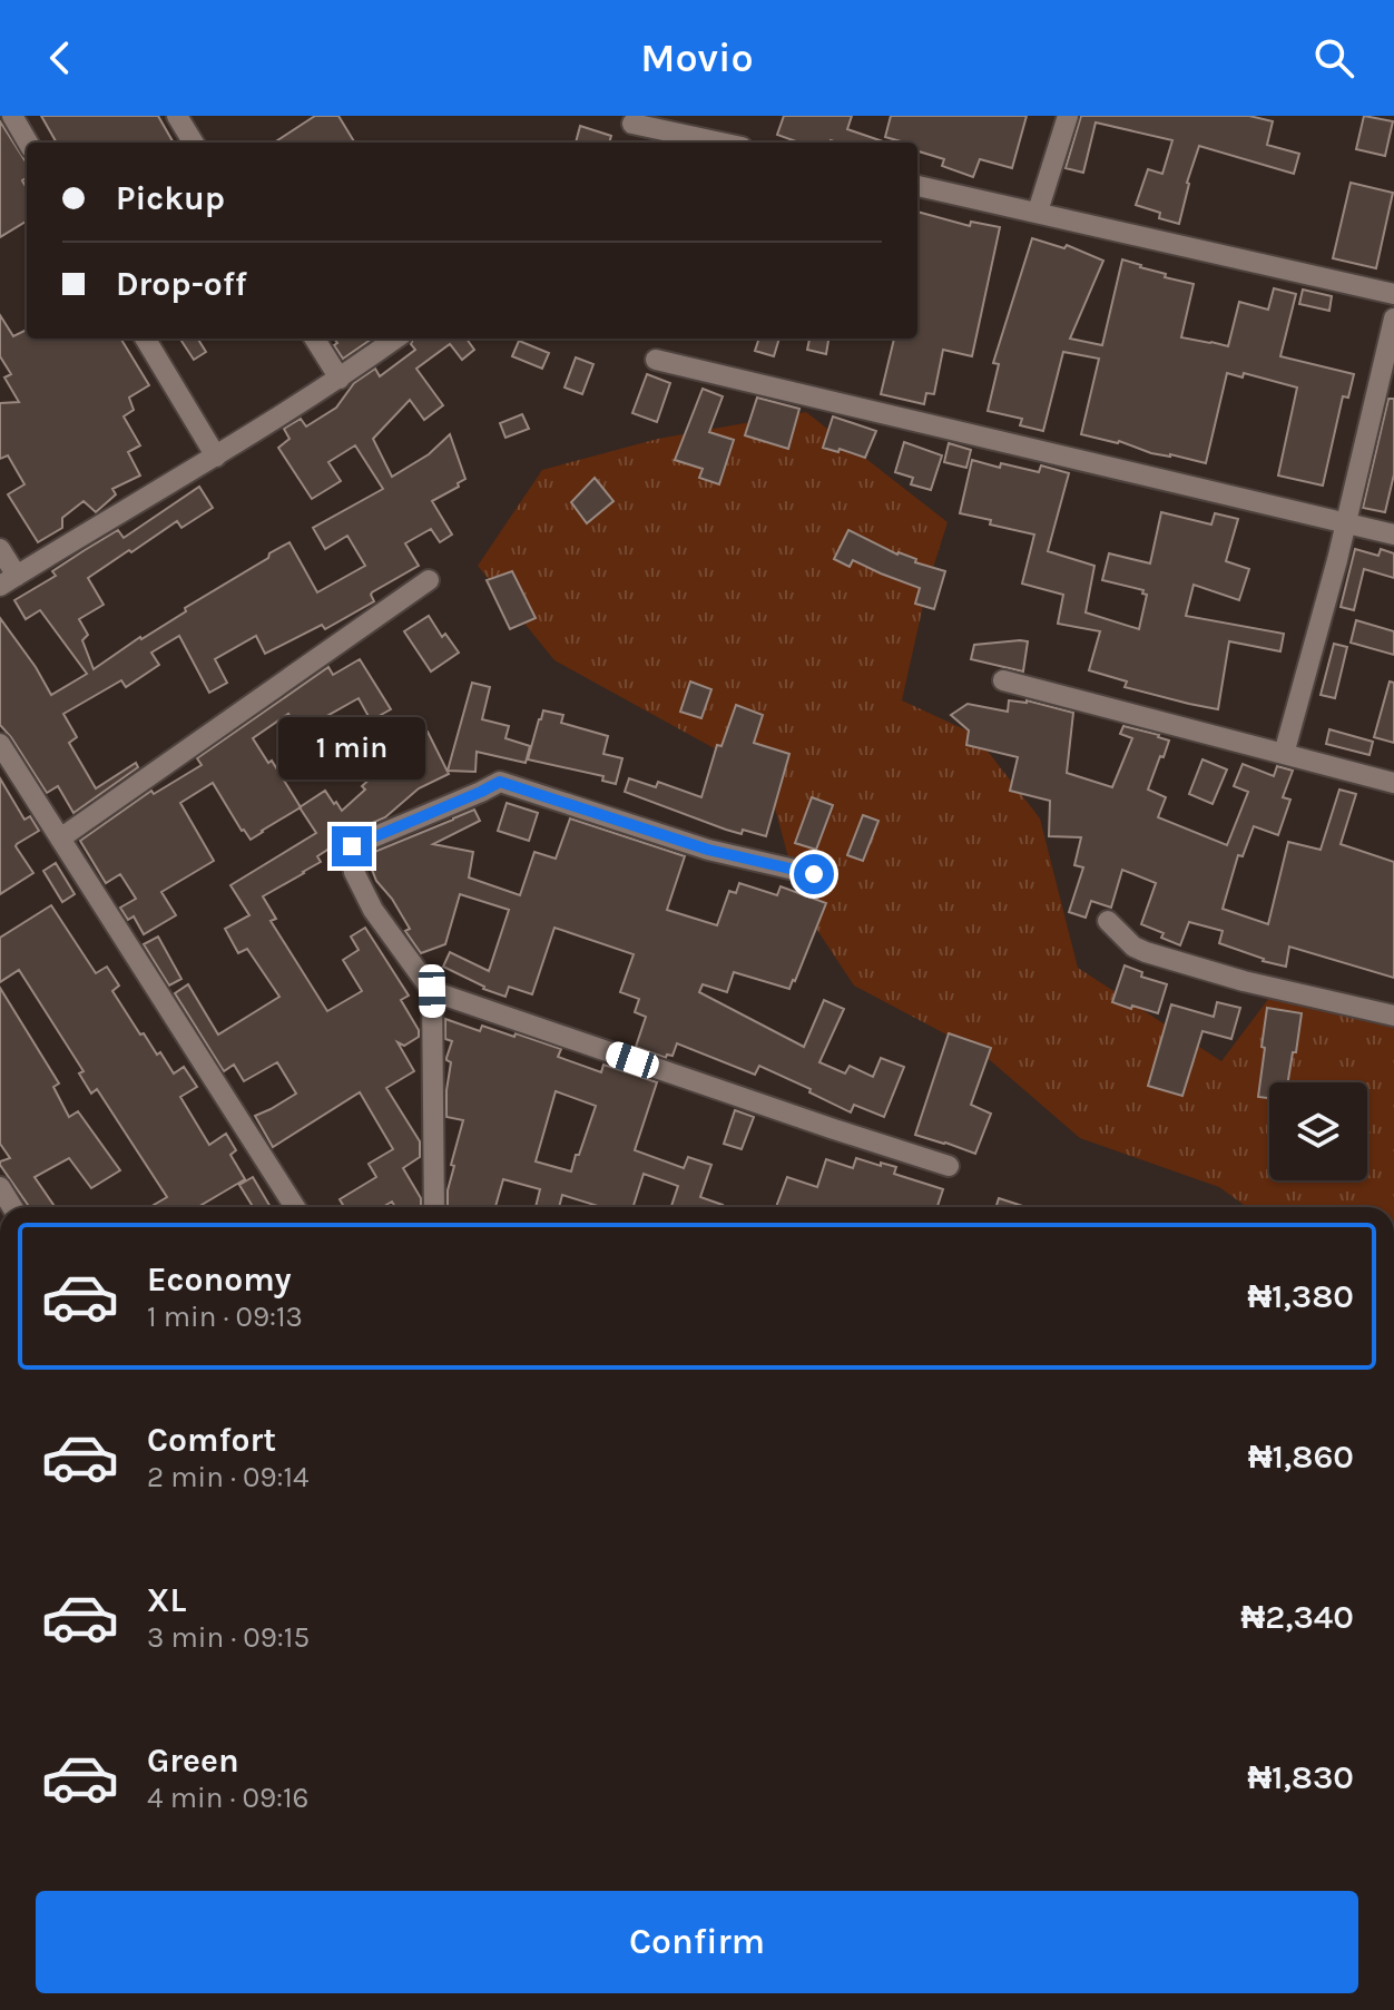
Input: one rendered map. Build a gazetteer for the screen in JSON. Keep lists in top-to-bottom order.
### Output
{
  "page": {
    "header": "Movio",
    "banner": ["Pickup", "Drop-off"],
    "bubble": "1 min",
    "list": [
      {
        "name": "Economy",
        "note": "1 min · 09:13",
        "value": "₦1,380"
      },
      {
        "name": "Comfort",
        "note": "2 min · 09:14",
        "value": "₦1,860"
      },
      {
        "name": "XL",
        "note": "3 min · 09:15",
        "value": "₦2,340"
      },
      {
        "name": "Green",
        "note": "4 min · 09:16",
        "value": "₦1,830"
      }
    ],
    "buttons": "Confirm"
  }
}
